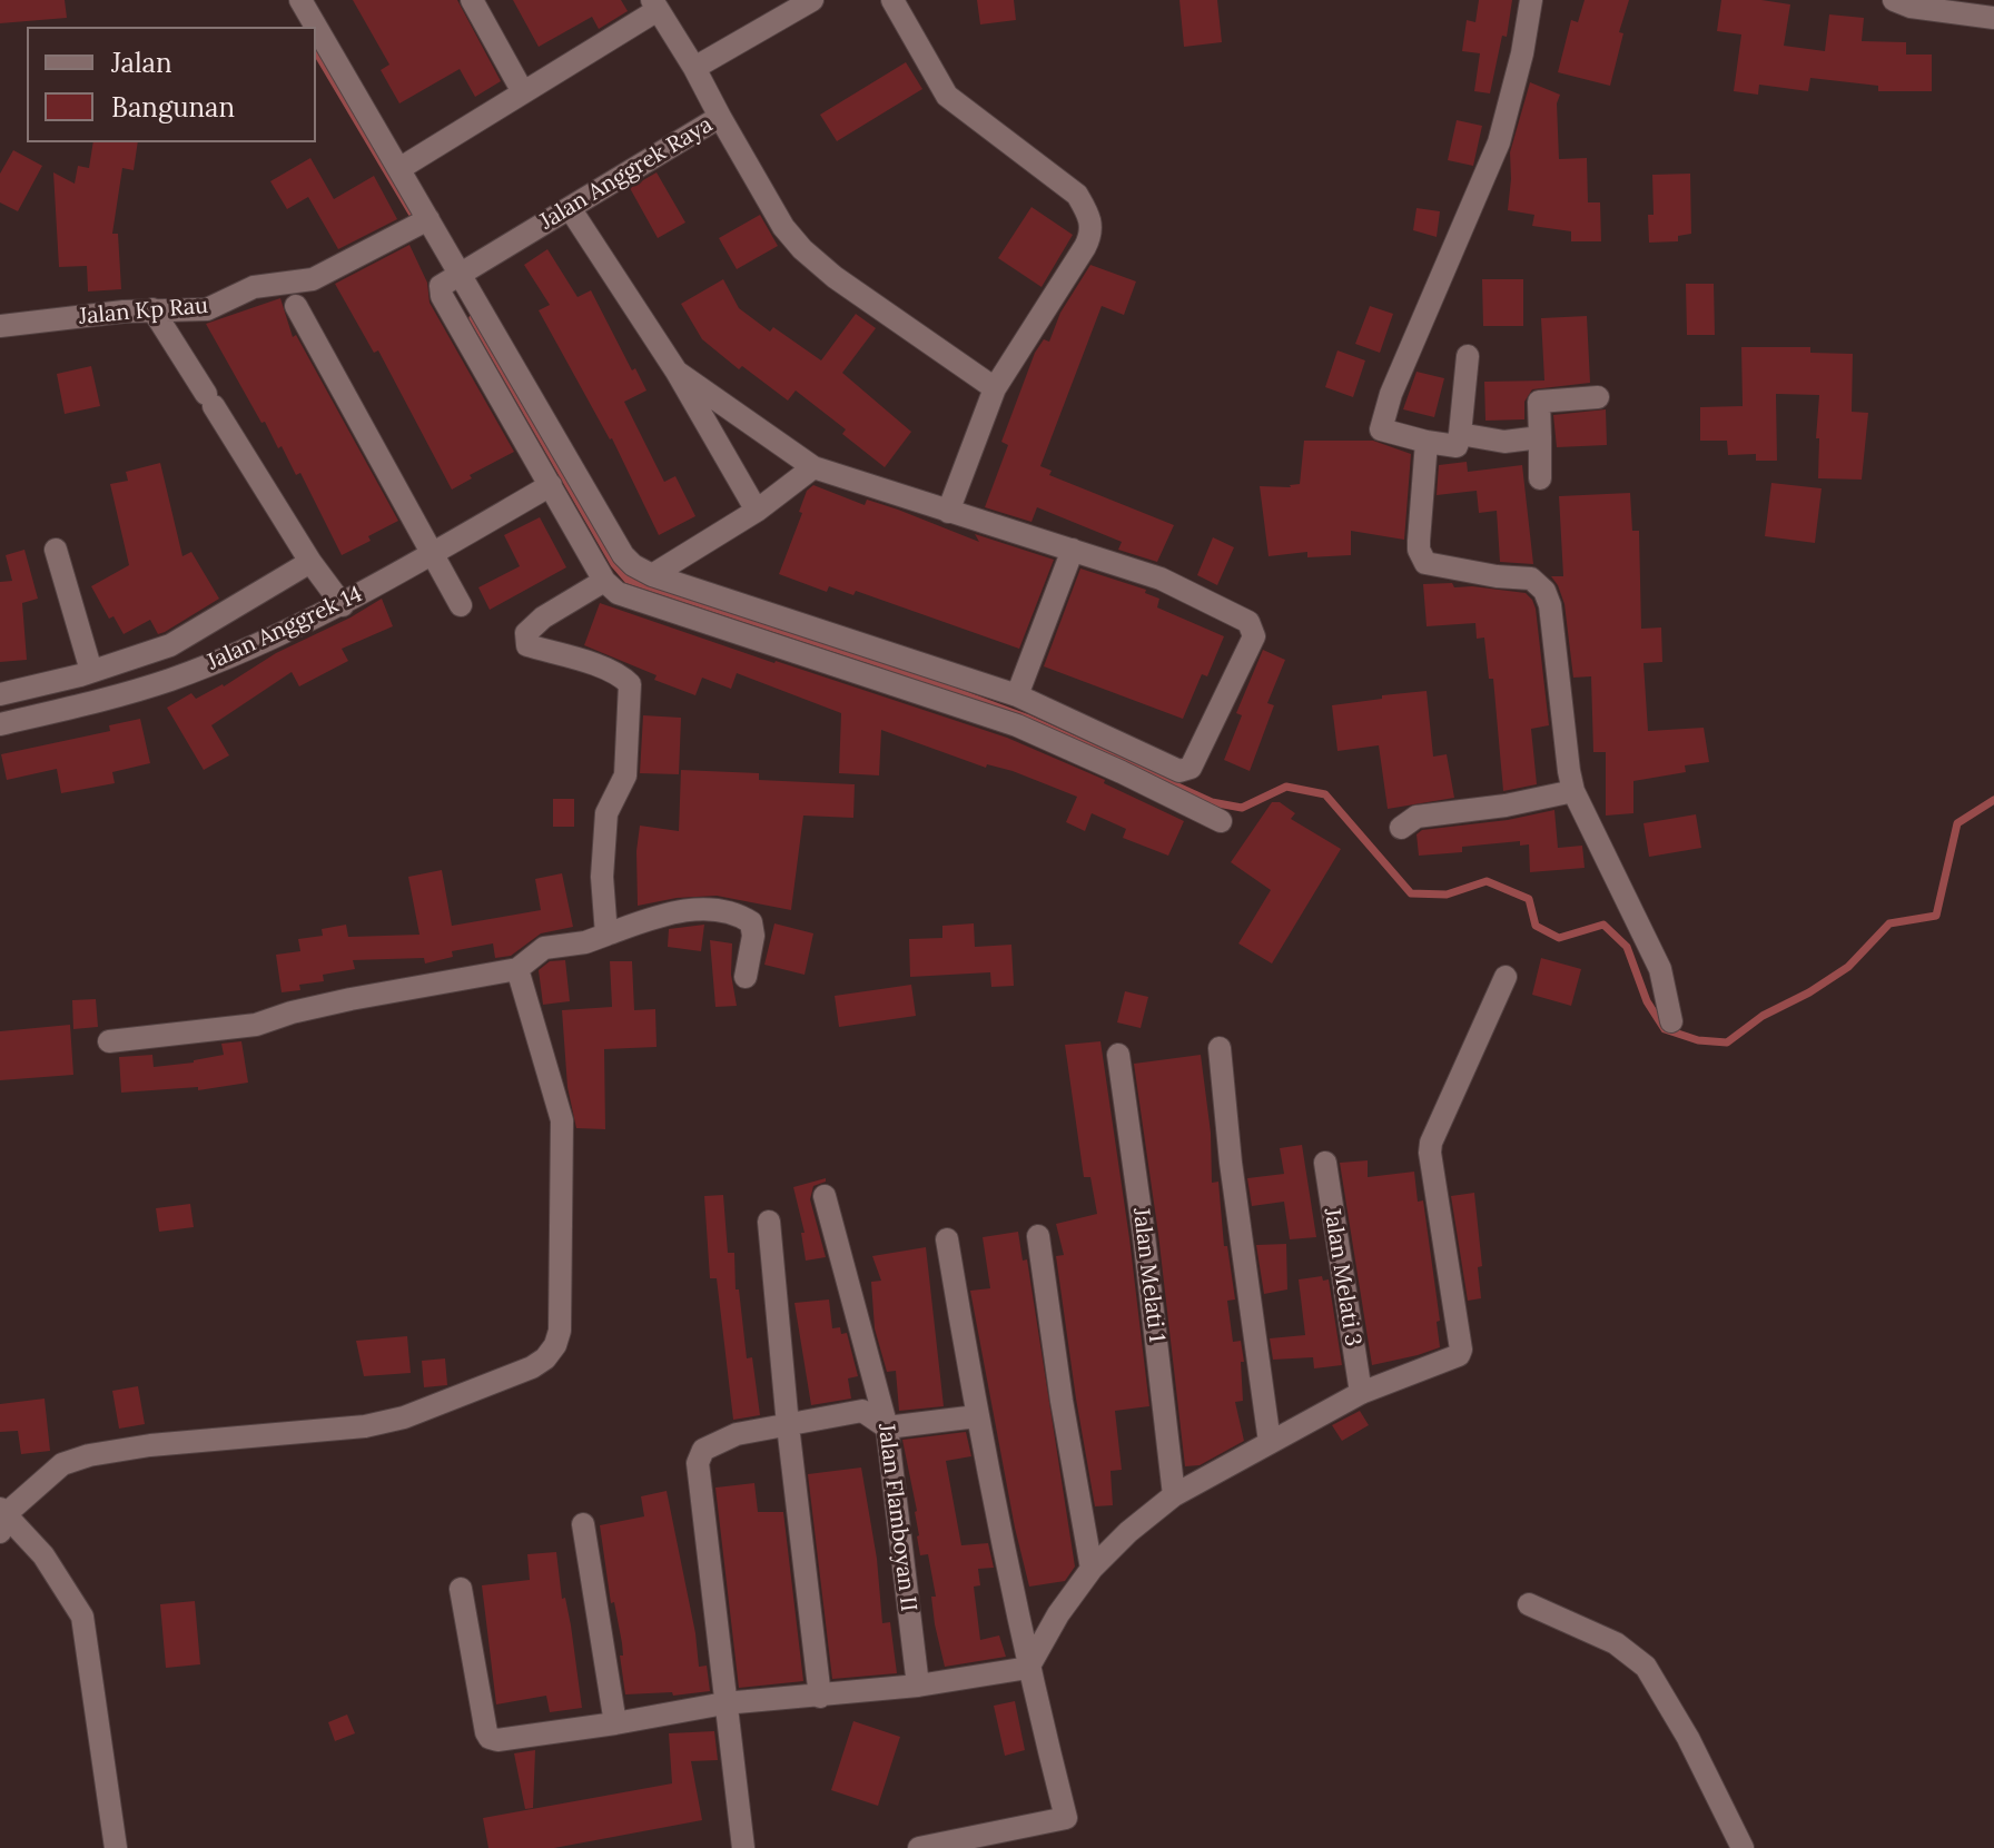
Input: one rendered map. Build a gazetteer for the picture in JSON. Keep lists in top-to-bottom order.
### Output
{
  "streets": {
    "street": [
      "Jalan Anggrek Raya",
      "Jalan Kp Rau",
      "Jalan Anggrek 14",
      "Jalan Melati 1",
      "Jalan Melati 3",
      "Jalan Flamboyan II"
    ]
  },
  "legend": ["Jalan", "Bangunan"]
}
